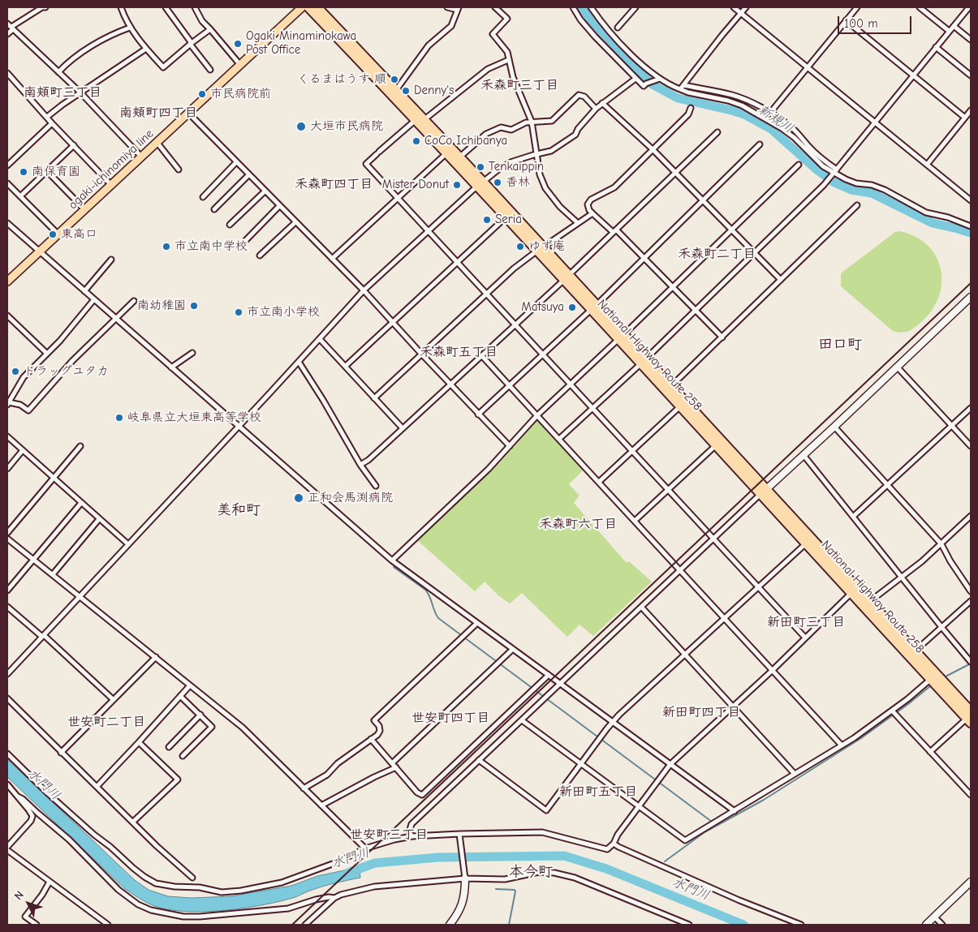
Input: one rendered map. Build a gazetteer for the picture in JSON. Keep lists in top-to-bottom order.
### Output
{
  "streets": {
    "highway": ["National Highway Route 258"],
    "main road": ["ogaki-ichinomiya line"]
  },
  "districts": [
    "禾森町三丁目",
    "南頬町三丁目",
    "南頬町四丁目",
    "禾森町四丁目",
    "禾森町二丁目",
    "田口町",
    "禾森町五丁目",
    "美和町",
    "禾森町六丁目",
    "新田町三丁目",
    "新田町四丁目",
    "世安町四丁目",
    "世安町二丁目",
    "新田町五丁目",
    "世安町三丁目",
    "本今町"
  ],
  "water": ["新規川", "水門川"],
  "places": [
    "Ogaki Minaminokawa Post Office",
    "くるまはうす 順",
    "Denny's",
    "市民病院前",
    "大垣市民病院",
    "CoCo Ichibanya",
    "Tenkaippin",
    "南保育園",
    "香林",
    "Mister Donut",
    "Seria",
    "東高口",
    "市立南中学校",
    "ゆず庵",
    "南幼稚園",
    "Matsuya",
    "市立南小学校",
    "ドラッグユタカ",
    "岐阜県立大垣東高等学校",
    "正和会馬渕病院"
  ],
  "scale_bar": "100 m",
  "north": "top left"
}
